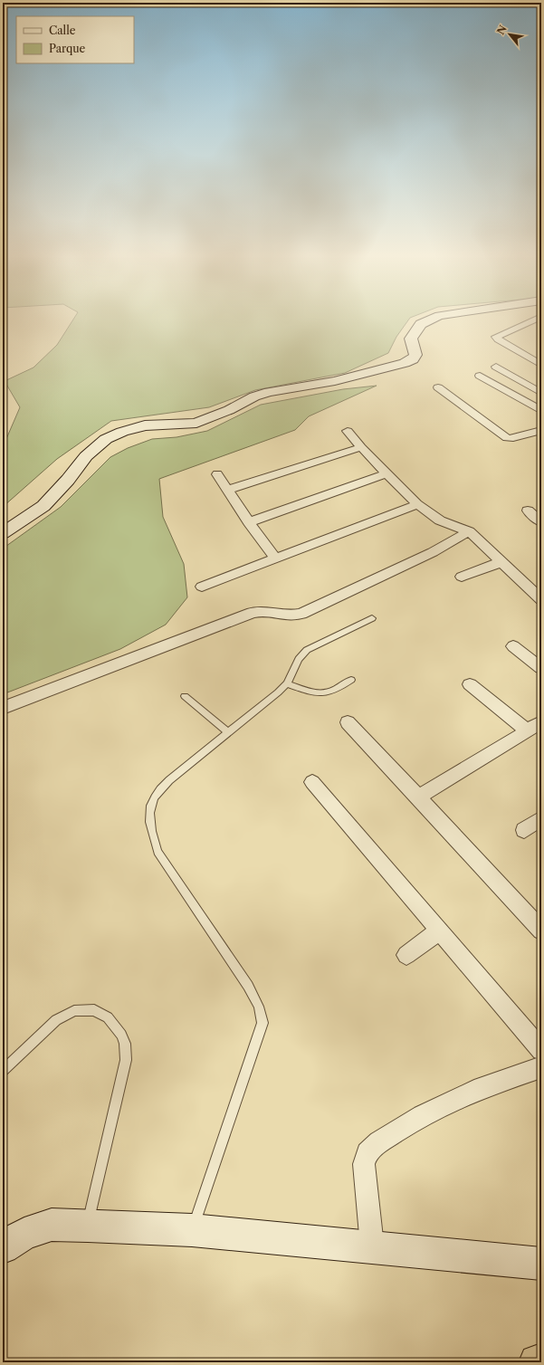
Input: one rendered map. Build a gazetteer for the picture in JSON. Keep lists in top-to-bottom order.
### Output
{
  "legend": ["Calle", "Parque"],
  "north": "top left"
}
